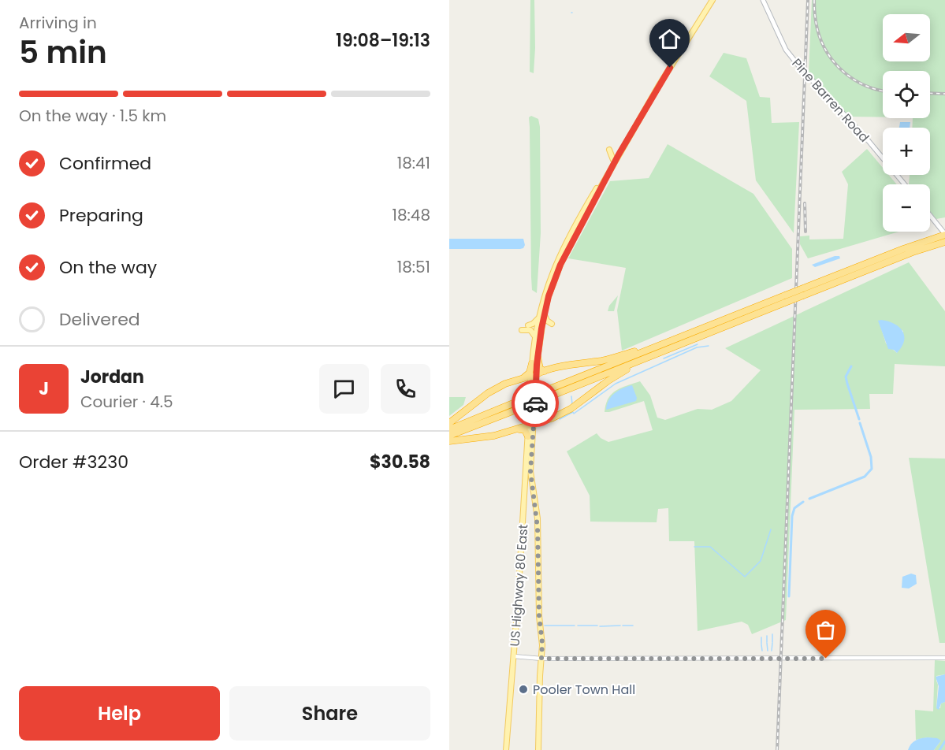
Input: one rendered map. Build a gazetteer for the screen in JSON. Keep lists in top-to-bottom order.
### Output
{
  "streets": {
    "main road": ["Pine Barren Road", "US Highway 80 East"]
  },
  "places": ["Pooler Town Hall"],
  "north": "left",
  "page": {
    "heading": ["5 min", "Arriving in", "19:08–19:13"],
    "panel": [
      "Jordan",
      "Courier · 4.5",
      "Order #3230",
      "$30.58"
    ],
    "map_buttons": ["+", "−"],
    "bar": "On the way · 1.5 km",
    "list": [
      ["Confirmed", "18:41"],
      ["Preparing", "18:48"],
      ["On the way", "18:51"],
      "Delivered"
    ],
    "round": "J",
    "buttons": ["Help", "Share"]
  }
}
